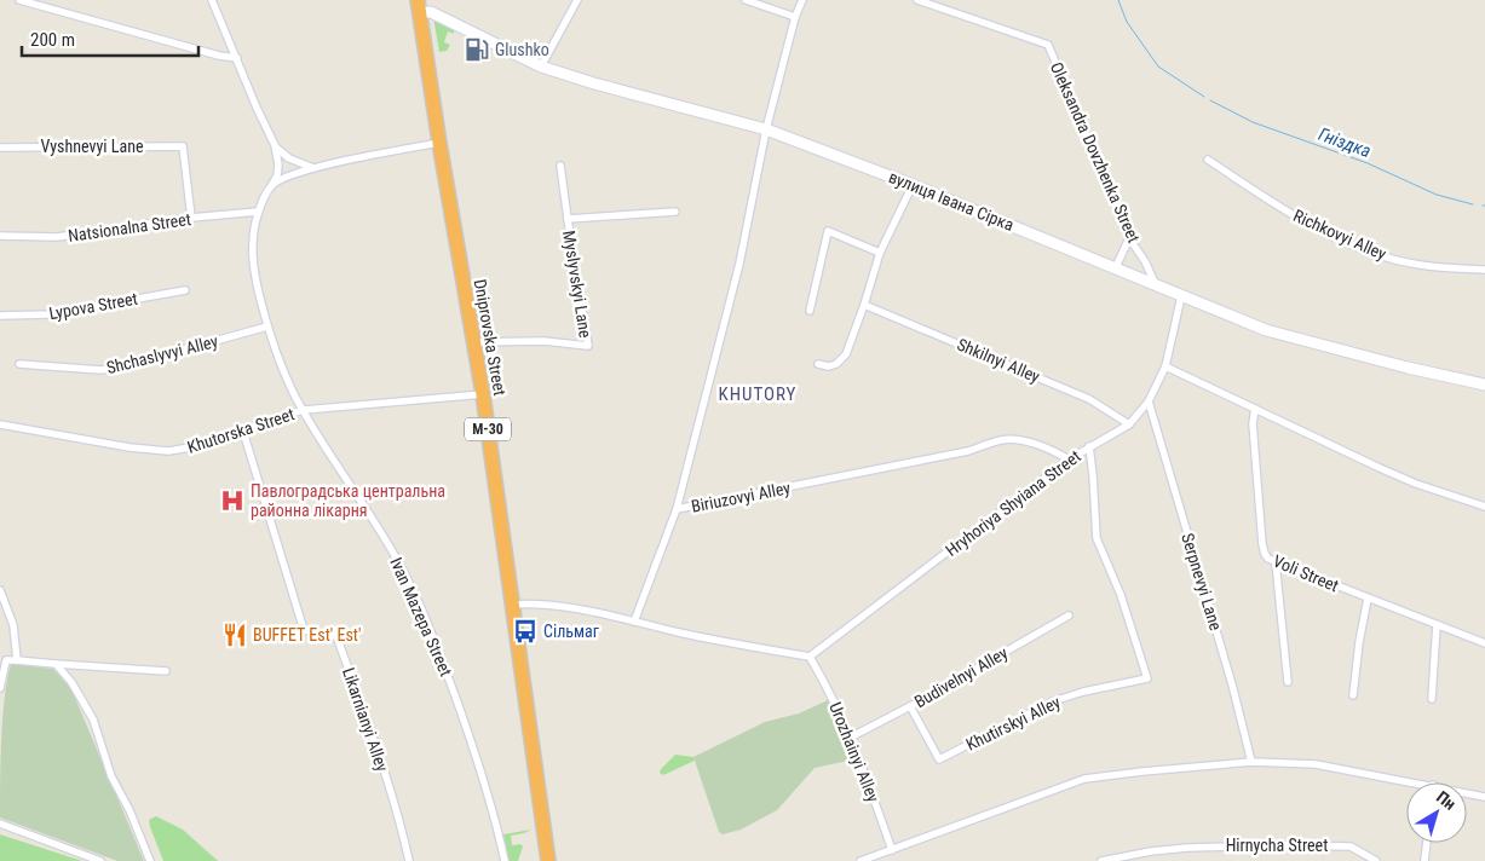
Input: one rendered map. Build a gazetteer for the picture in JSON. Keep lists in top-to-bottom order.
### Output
{
  "streets": {
    "highway": ["Dniprovska Street", "М-30"],
    "street": [
      "Vyshnevyi Lane",
      "Oleksandra Dovzhenka Street",
      "вулиця Івана Сірка",
      "Natsionalna Street",
      "Richkovyi Alley",
      "Myslyvskyi Lane",
      "Lypova Street",
      "Shchaslyvyi Alley",
      "Shkilnyi Alley",
      "Khutorska Street",
      "Biriuzovyi Alley",
      "Hryhoriya Shyiana Street",
      "Voli Street",
      "Serpnevyi Lane",
      "Ivan Mazepa Street",
      "Budivelnyi Alley",
      "Likarnianyi Alley",
      "Khutirskyi Alley",
      "Urozhainyi Alley",
      "Hirnycha Street"
    ]
  },
  "crossings": [
    ["Vyshnevyi Lane", "Natsionalna Street"],
    ["Oleksandra Dovzhenka Street", "вулиця Івана Сірка"],
    ["вулиця Івана Сірка", "Dniprovska Street"],
    ["вулиця Івана Сірка", "Biriuzovyi Alley"],
    ["вулиця Івана Сірка", "Hryhoriya Shyiana Street"],
    ["Natsionalna Street", "Ivan Mazepa Street"],
    ["Myslyvskyi Lane", "Dniprovska Street"],
    ["Dniprovska Street", "Khutorska Street"],
    ["Shchaslyvyi Alley", "Ivan Mazepa Street"],
    ["Shkilnyi Alley", "Hryhoriya Shyiana Street"],
    ["Khutorska Street", "Ivan Mazepa Street"],
    ["Khutorska Street", "Likarnianyi Alley"],
    ["Biriuzovyi Alley", "Hryhoriya Shyiana Street"],
    ["Hryhoriya Shyiana Street", "Serpnevyi Lane"],
    ["Hryhoriya Shyiana Street", "Khutirskyi Alley"],
    ["Hryhoriya Shyiana Street", "Urozhainyi Alley"],
    ["Budivelnyi Alley", "Khutirskyi Alley"],
    ["Budivelnyi Alley", "Urozhainyi Alley"]
  ],
  "districts": ["KHUTORY"],
  "water": ["Гніздка"],
  "places": {
    "fuel station": ["Glushko"],
    "hospital": ["Павлоградська центральна районна лікарня"],
    "bus stop": ["Сільмаг"],
    "restaurant": ["BUFFET Est' Est'"]
  },
  "scale_bar": "200 m",
  "north": "top right"
}
